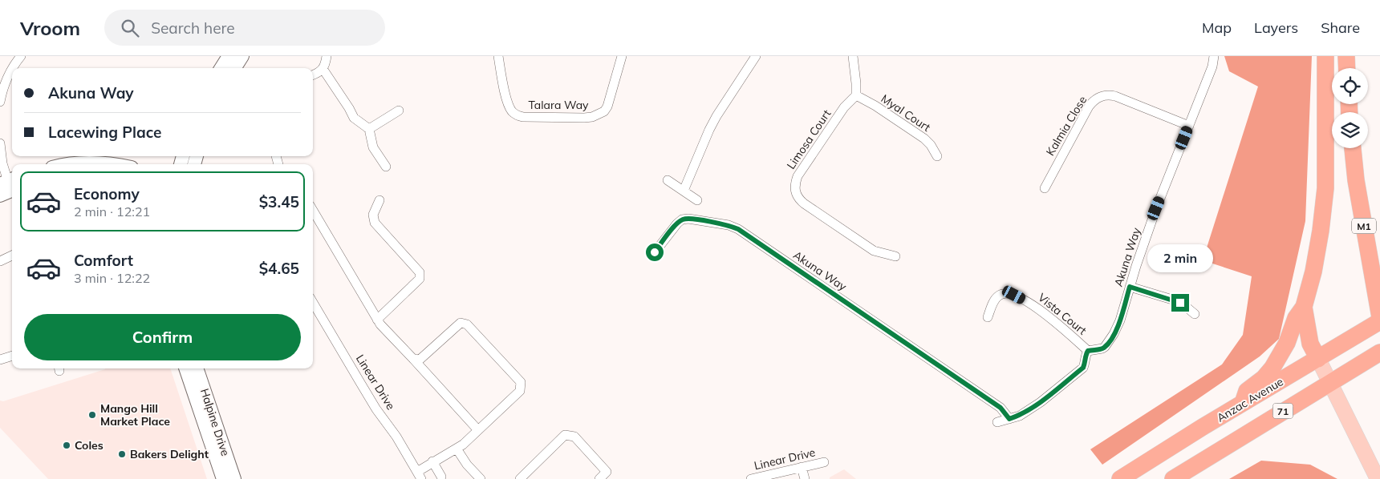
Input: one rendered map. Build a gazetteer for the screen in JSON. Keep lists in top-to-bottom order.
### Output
{
  "streets": {
    "highway": ["M1", "Anzac Avenue", "71"],
    "main road": ["Halpine Drive"],
    "street": [
      "Talara Way",
      "Myal Court",
      "Kalmia Close",
      "Limosa Court",
      "Akuna Way",
      "Vista Court",
      "Linear Drive"
    ]
  },
  "crossings": [
    ["Myal Court", "Limosa Court"],
    ["Kalmia Close", "Akuna Way"],
    ["Akuna Way", "Vista Court"]
  ],
  "places": ["Mango Hill Market Place", "Coles", "Bakers Delight"],
  "page": {
    "header": "Vroom",
    "search": "Search here",
    "nav": ["Map", "Layers", "Share"],
    "banner": ["Akuna Way", "Lacewing Place"],
    "list": [
      {
        "name": "Economy",
        "note": "2 min · 12:21",
        "value": "$3.45"
      },
      {
        "name": "Comfort",
        "note": "3 min · 12:22",
        "value": "$4.65"
      }
    ],
    "bubble": "2 min",
    "buttons": "Confirm"
  }
}
